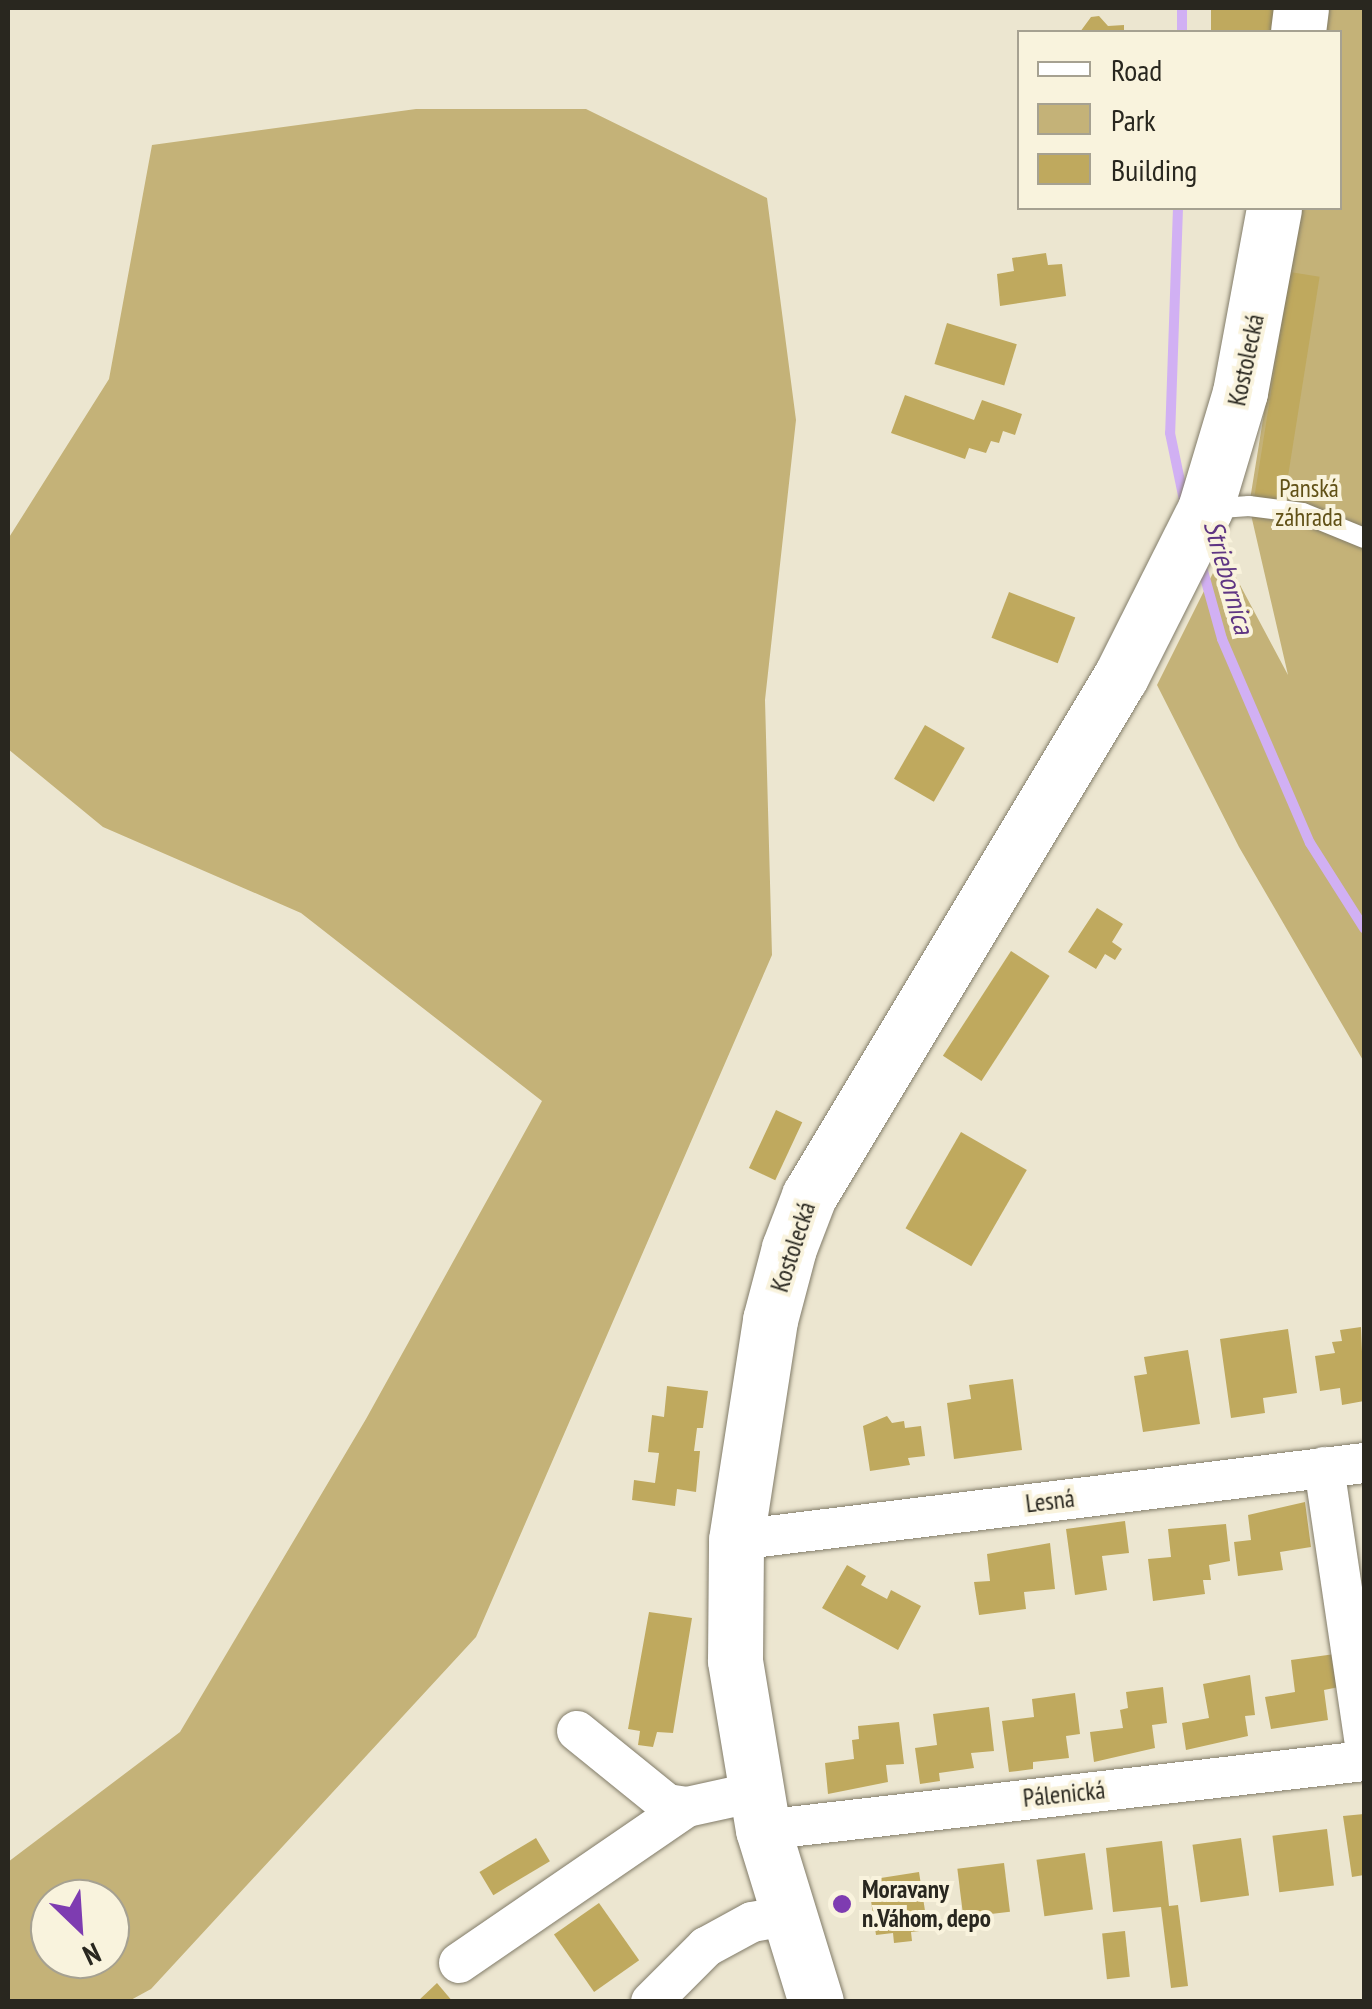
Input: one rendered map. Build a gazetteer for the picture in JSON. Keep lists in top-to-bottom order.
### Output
{
  "streets": {
    "main road": ["Kostolecká"],
    "street": ["Lesná", "Pálenická"]
  },
  "crossings": [
    ["Kostolecká", "Lesná"],
    ["Kostolecká", "Pálenická"]
  ],
  "water": ["Striebornica"],
  "parks": ["Panská záhrada"],
  "places": ["Moravany n.Váhom, depo"],
  "legend": ["Road", "Park", "Building"],
  "north": "bottom right"
}
